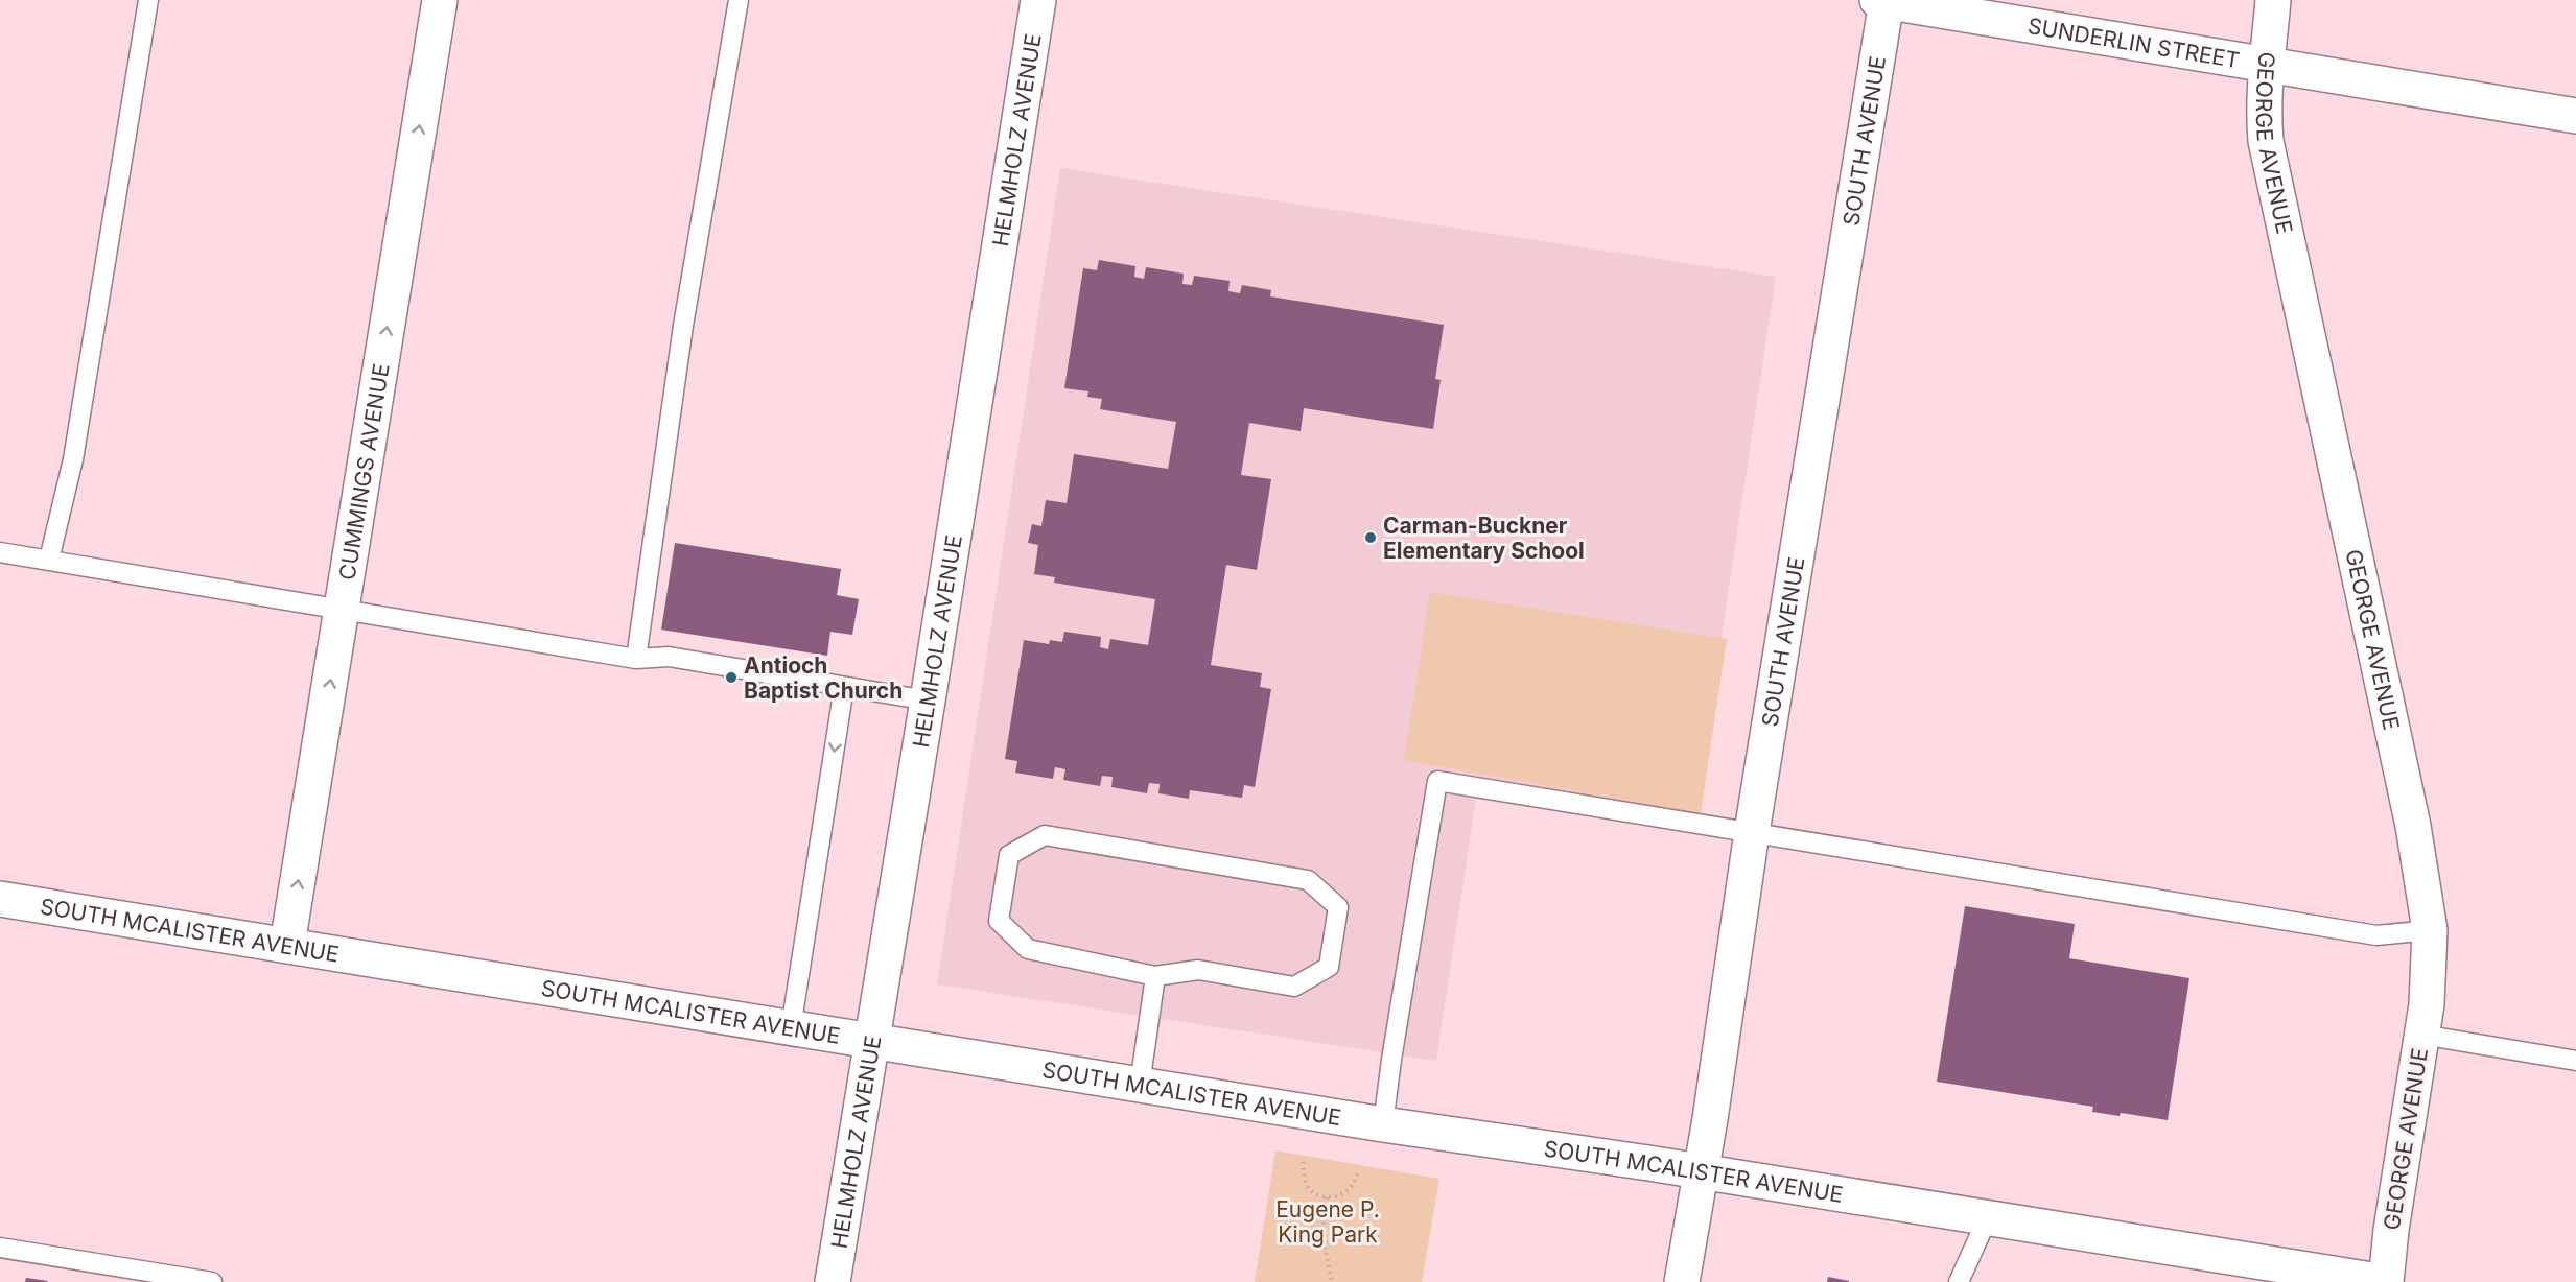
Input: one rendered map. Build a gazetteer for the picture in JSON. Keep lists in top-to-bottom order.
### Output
{
  "streets": {
    "street": [
      "SUNDERLIN STREET",
      "HELMHOLZ AVENUE",
      "SOUTH AVENUE",
      "GEORGE AVENUE",
      "CUMMINGS AVENUE",
      "SOUTH MCALISTER AVENUE"
    ]
  },
  "crossings": [
    ["SUNDERLIN STREET", "SOUTH AVENUE"],
    ["SUNDERLIN STREET", "GEORGE AVENUE"],
    ["HELMHOLZ AVENUE", "SOUTH MCALISTER AVENUE"],
    ["SOUTH AVENUE", "SOUTH MCALISTER AVENUE"],
    ["GEORGE AVENUE", "SOUTH MCALISTER AVENUE"],
    ["CUMMINGS AVENUE", "SOUTH MCALISTER AVENUE"]
  ],
  "one_way": ["CUMMINGS AVENUE"],
  "parks": ["Eugene P. King Park"],
  "places": ["Carman-Buckner Elementary School", "Antioch Baptist Church"]
}
